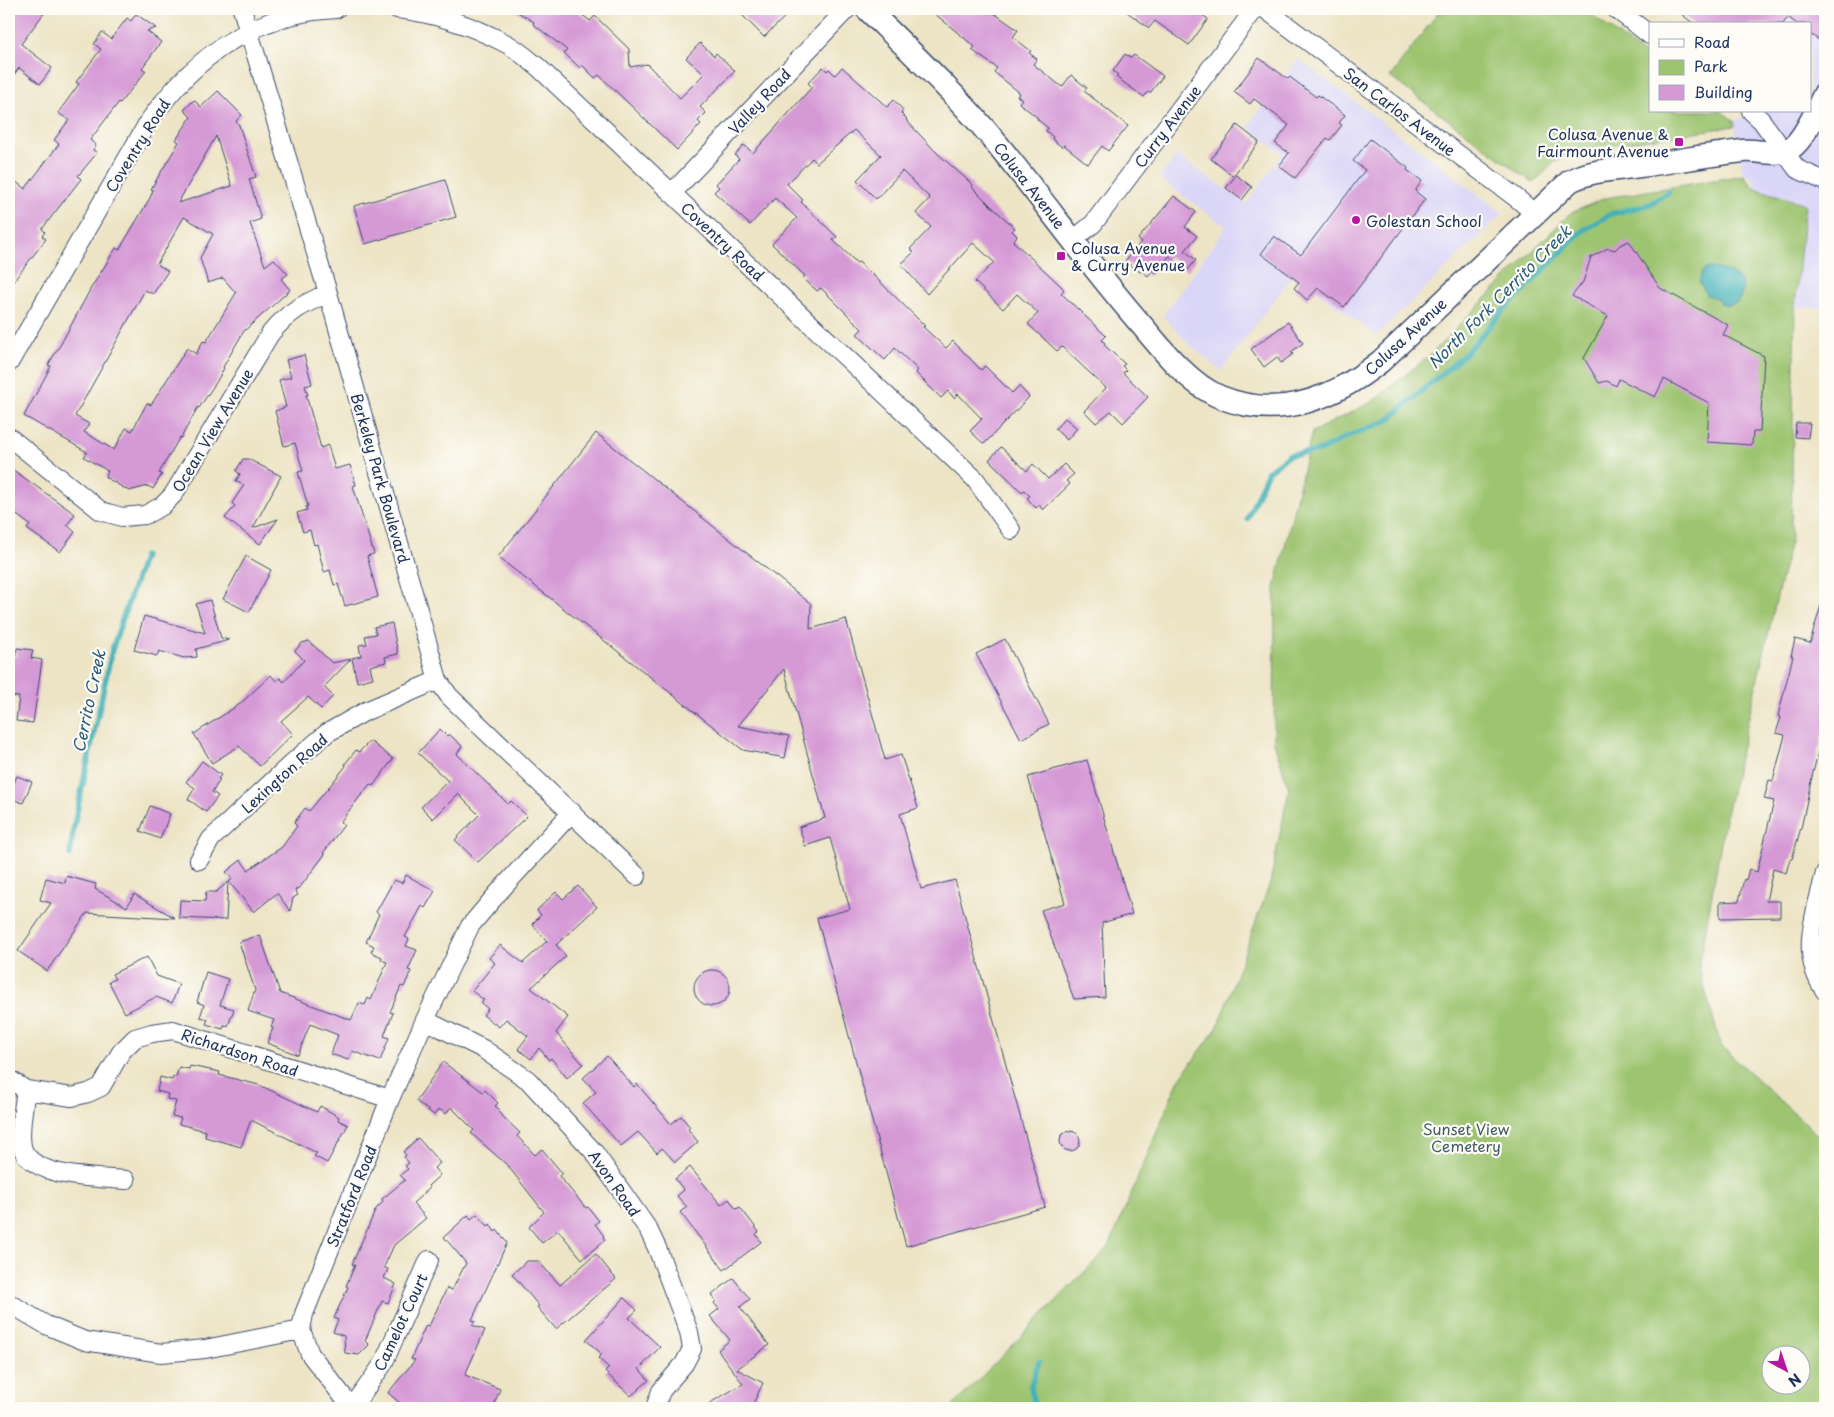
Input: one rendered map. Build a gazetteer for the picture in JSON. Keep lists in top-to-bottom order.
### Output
{
  "streets": {
    "street": [
      "Valley Road",
      "San Carlos Avenue",
      "Curry Avenue",
      "Coventry Road",
      "Colusa Avenue",
      "Ocean View Avenue",
      "Berkeley Park Boulevard",
      "Lexington Road",
      "Richardson Road",
      "Avon Road",
      "Stratford Road",
      "Camelot Court"
    ]
  },
  "crossings": [
    ["Valley Road", "Coventry Road"],
    ["San Carlos Avenue", "Colusa Avenue"],
    ["Curry Avenue", "Colusa Avenue"],
    ["Coventry Road", "Berkeley Park Boulevard"],
    ["Ocean View Avenue", "Berkeley Park Boulevard"],
    ["Berkeley Park Boulevard", "Lexington Road"],
    ["Berkeley Park Boulevard", "Stratford Road"],
    ["Richardson Road", "Stratford Road"],
    ["Avon Road", "Stratford Road"]
  ],
  "water": ["North Fork Cerrito Creek", "Cerrito Creek"],
  "parks": ["Sunset View Cemetery"],
  "places": {
    "transit": ["Colusa Avenue & Fairmount Avenue", "Colusa Avenue & Curry Avenue"],
    "other": ["Golestan School"]
  },
  "legend": ["Road", "Park", "Building"],
  "north": "bottom right"
}
